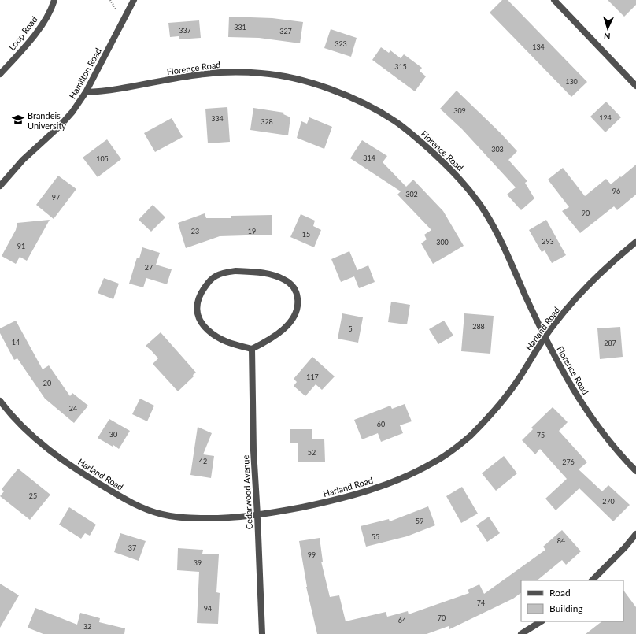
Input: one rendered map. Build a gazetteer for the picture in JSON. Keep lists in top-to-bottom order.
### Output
{
  "streets": {
    "street": [
      "Loop Road",
      "Florence Road",
      "Hamilton Road",
      "Harland Road",
      "Cedarwood Avenue"
    ]
  },
  "crossings": [
    ["Florence Road", "Hamilton Road"],
    ["Florence Road", "Harland Road"],
    ["Harland Road", "Cedarwood Avenue"]
  ],
  "places": {
    "school or university": ["Brandeis University"]
  },
  "house_numbers": [
    "331",
    "337",
    "327",
    "323",
    "134",
    "315",
    "130",
    "309",
    "124",
    "334",
    "328",
    "303",
    "314",
    "105",
    "96",
    "302",
    "97",
    "90",
    "23",
    "19",
    "15",
    "293",
    "300",
    "91",
    "27",
    "288",
    "5",
    "14",
    "287",
    "117",
    "20",
    "24",
    "60",
    "30",
    "75",
    "52",
    "42",
    "276",
    "25",
    "270",
    "59",
    "55",
    "84",
    "37",
    "99",
    "39",
    "74",
    "94",
    "70",
    "64",
    "32"
  ],
  "legend": ["Road", "Building"],
  "north": "bottom"
}
